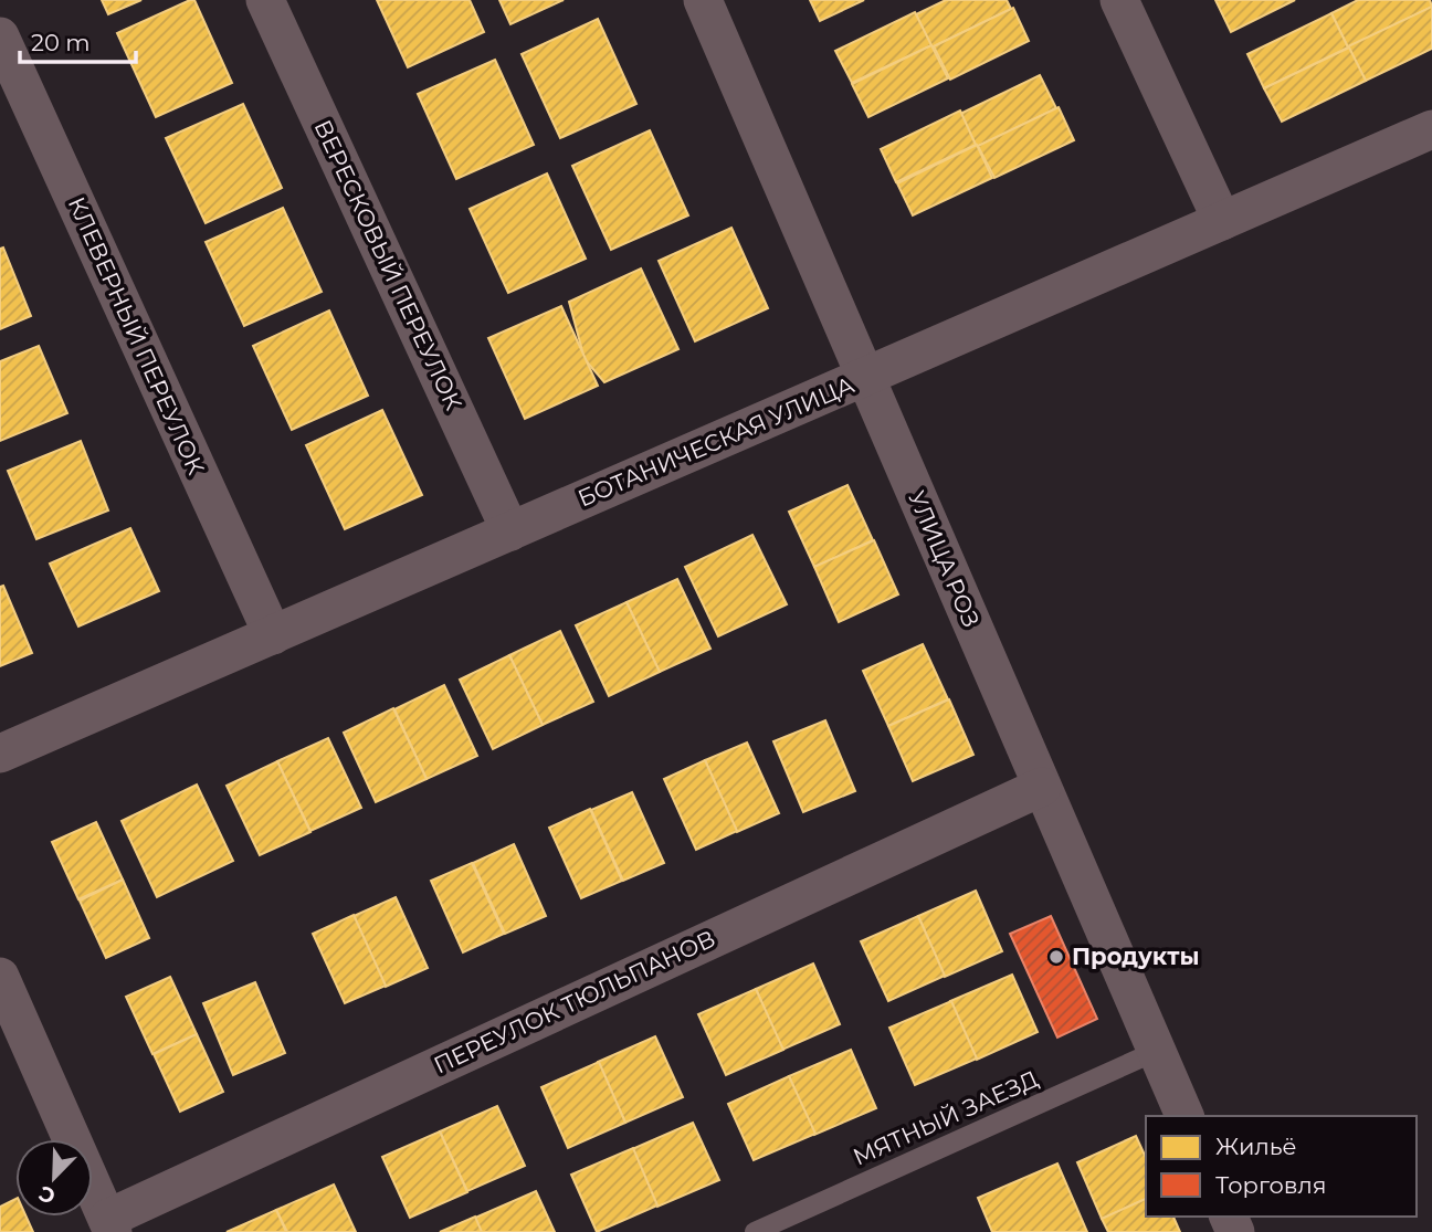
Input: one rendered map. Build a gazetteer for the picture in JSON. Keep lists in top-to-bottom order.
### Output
{
  "streets": {
    "street": [
      "ВЕРЕСКОВЫЙ ПЕРЕУЛОК",
      "КЛЕВЕРНЫЙ ПЕРЕУЛОК",
      "БОТАНИЧЕСКАЯ УЛИЦА",
      "УЛИЦА РОЗ",
      "ПЕРЕУЛОК ТЮЛЬПАНОВ"
    ],
    "lane": ["МЯТНЫЙ ЗАЕЗД"]
  },
  "crossings": [
    ["ВЕРЕСКОВЫЙ ПЕРЕУЛОК", "БОТАНИЧЕСКАЯ УЛИЦА"],
    ["КЛЕВЕРНЫЙ ПЕРЕУЛОК", "БОТАНИЧЕСКАЯ УЛИЦА"],
    ["БОТАНИЧЕСКАЯ УЛИЦА", "УЛИЦА РОЗ"],
    ["УЛИЦА РОЗ", "ПЕРЕУЛОК ТЮЛЬПАНОВ"],
    ["УЛИЦА РОЗ", "МЯТНЫЙ ЗАЕЗД"]
  ],
  "places": ["Продукты"],
  "legend": ["Жильё", "Торговля"],
  "scale_bar": "20 m",
  "north": "bottom left"
}
